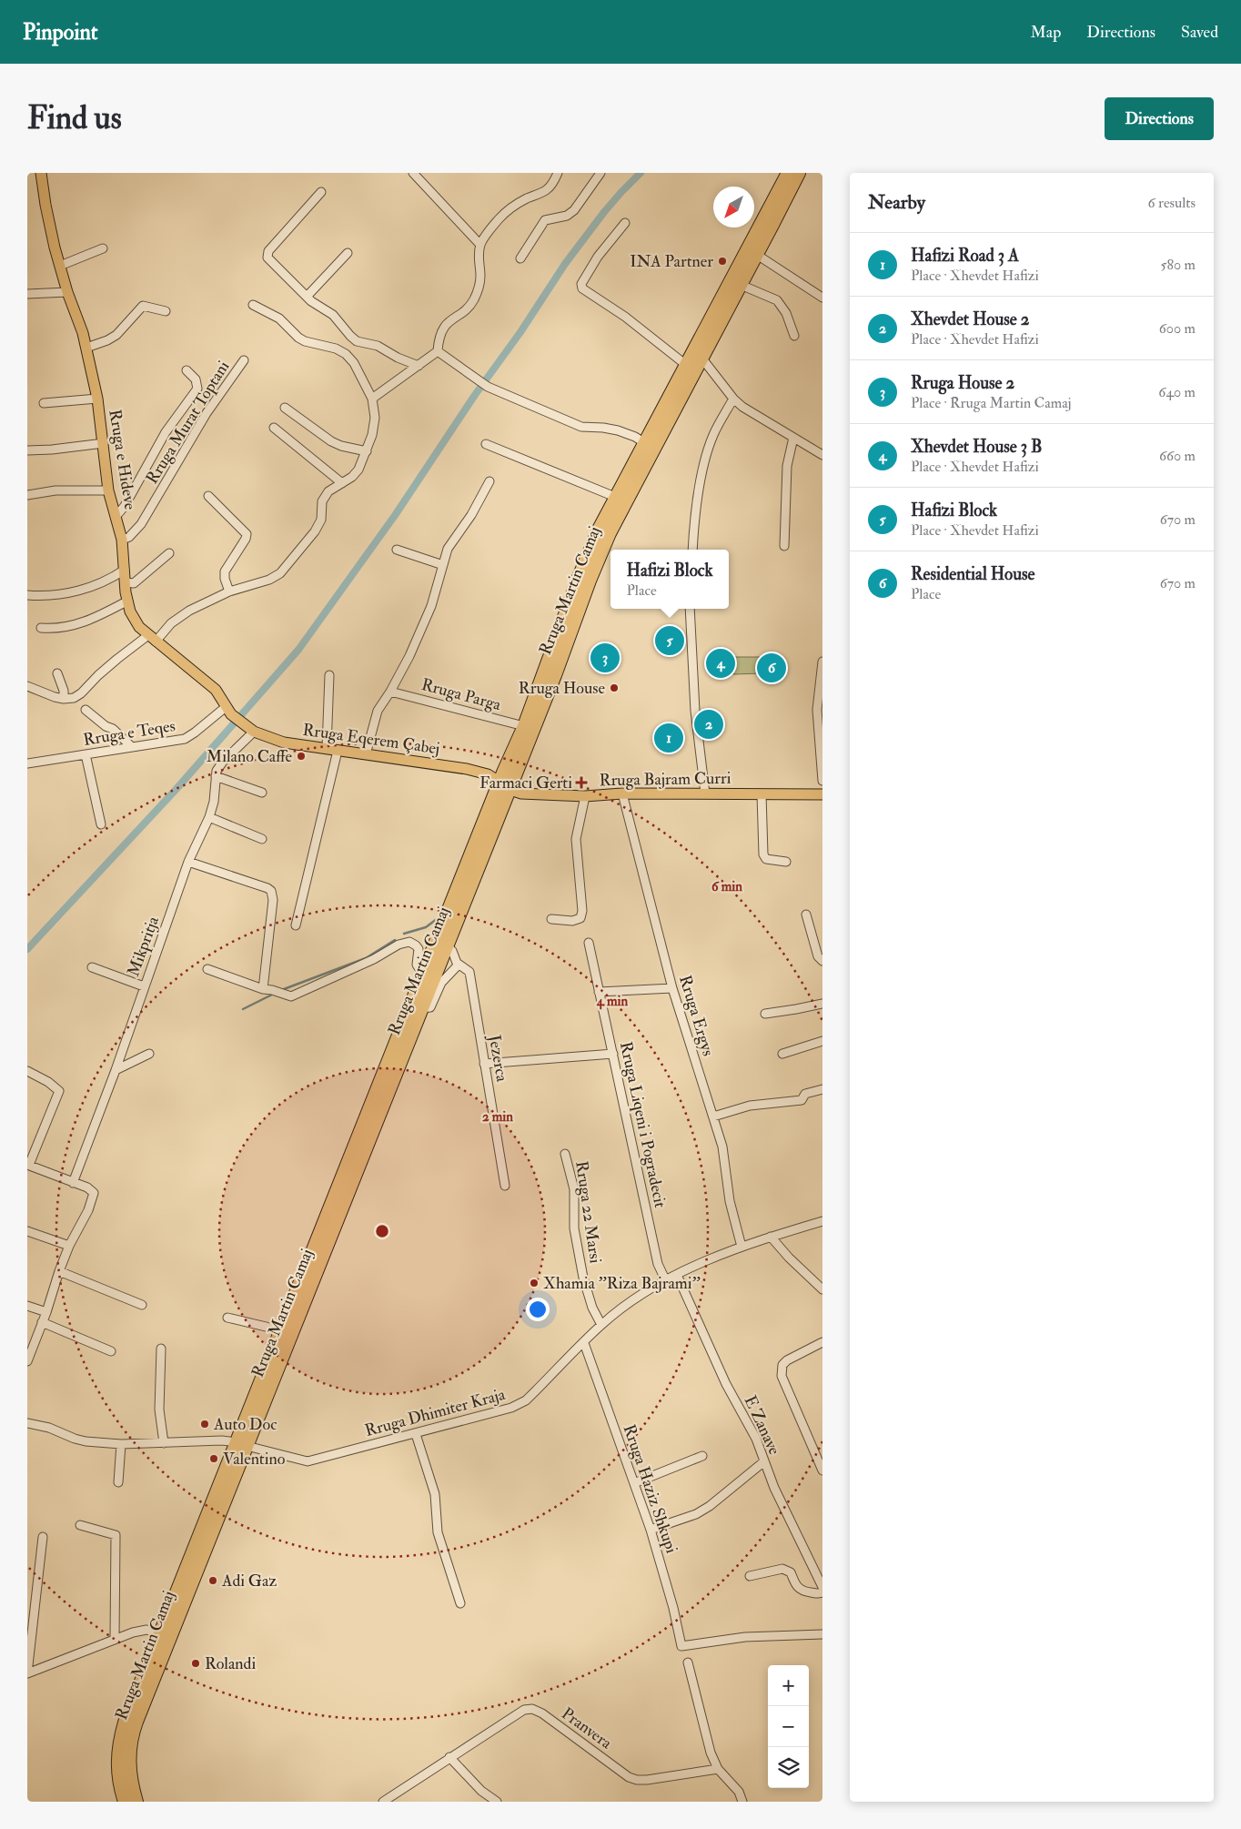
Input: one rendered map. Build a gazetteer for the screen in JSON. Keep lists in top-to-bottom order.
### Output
{
  "streets": {
    "highway": ["Rruga Martin Camaj"],
    "main road": ["Rruga e Hideve", "Rruga Eqerem Çabej", "Rruga Bajram Curri"],
    "street": [
      "Rruga Murat Toptani",
      "Rruga Parga",
      "Rruga e Teqes",
      "Mikpritja",
      "Rruga Ergys",
      "Jezerca",
      "Rruga Liqeni i Pogradecit",
      "Rruga 22 Marsi",
      "Rruga Dhimiter Kraja",
      "E Zanave",
      "Rruga Haziz Shkupi",
      "Pranvera"
    ]
  },
  "crossings": [
    ["Rruga Murat Toptani", "Rruga e Hideve"],
    ["Rruga e Hideve", "Rruga e Teqes"],
    ["Rruga e Hideve", "Rruga Eqerem Çabej"],
    ["Rruga Martin Camaj", "Rruga Parga"],
    ["Rruga Martin Camaj", "Rruga Eqerem Çabej"],
    ["Rruga Martin Camaj", "Rruga Bajram Curri"],
    ["Rruga Martin Camaj", "Jezerca"],
    ["Rruga Martin Camaj", "Rruga Dhimiter Kraja"],
    ["Rruga e Teqes", "Rruga Eqerem Çabej"],
    ["Rruga Eqerem Çabej", "Rruga Bajram Curri"],
    ["Rruga Eqerem Çabej", "Mikpritja"],
    ["Rruga Bajram Curri", "Rruga Ergys"],
    ["Rruga Ergys", "Rruga Dhimiter Kraja"],
    ["Rruga Liqeni i Pogradecit", "Rruga Dhimiter Kraja"],
    ["Rruga 22 Marsi", "Rruga Dhimiter Kraja"],
    ["Rruga Dhimiter Kraja", "E Zanave"],
    ["Rruga Dhimiter Kraja", "Rruga Haziz Shkupi"]
  ],
  "places": {
    "other": [
      "INA Partner",
      "Rruga House",
      "Milano Caffe",
      "Xhamia ''Riza Bajrami''",
      "Auto Doc",
      "Valentino",
      "Adi Gaz",
      "Rolandi"
    ],
    "health": ["Farmaci Gerti"]
  },
  "north": "bottom left",
  "page": {
    "header": "Pinpoint",
    "nav": ["Map", "Directions", "Saved"],
    "buttons": "Directions",
    "title": "Find us",
    "heading": ["Nearby", "6 results"],
    "list": [
      {
        "mark": "1",
        "name": "Hafizi Road 3 A",
        "note": "Place · Xhevdet Hafizi",
        "value": "580 m"
      },
      {
        "mark": "2",
        "name": "Xhevdet House 2",
        "note": "Place · Xhevdet Hafizi",
        "value": "600 m"
      },
      {
        "mark": "3",
        "name": "Rruga House 2",
        "note": "Place · Rruga Martin Camaj",
        "value": "640 m"
      },
      {
        "mark": "4",
        "name": "Xhevdet House 3 B",
        "note": "Place · Xhevdet Hafizi",
        "value": "660 m"
      },
      {
        "mark": "5",
        "name": "Hafizi Block",
        "note": "Place · Xhevdet Hafizi",
        "value": "670 m"
      },
      {
        "mark": "6",
        "name": "Residential House",
        "note": "Place",
        "value": "670 m"
      }
    ],
    "popup": ["Hafizi Block", "Place"],
    "pins": [
      "5",
      "3",
      "4",
      "6",
      "2",
      "1"
    ],
    "map_buttons": ["+", "−"]
  },
  "rings": ["6 min", "4 min", "2 min"]
}
